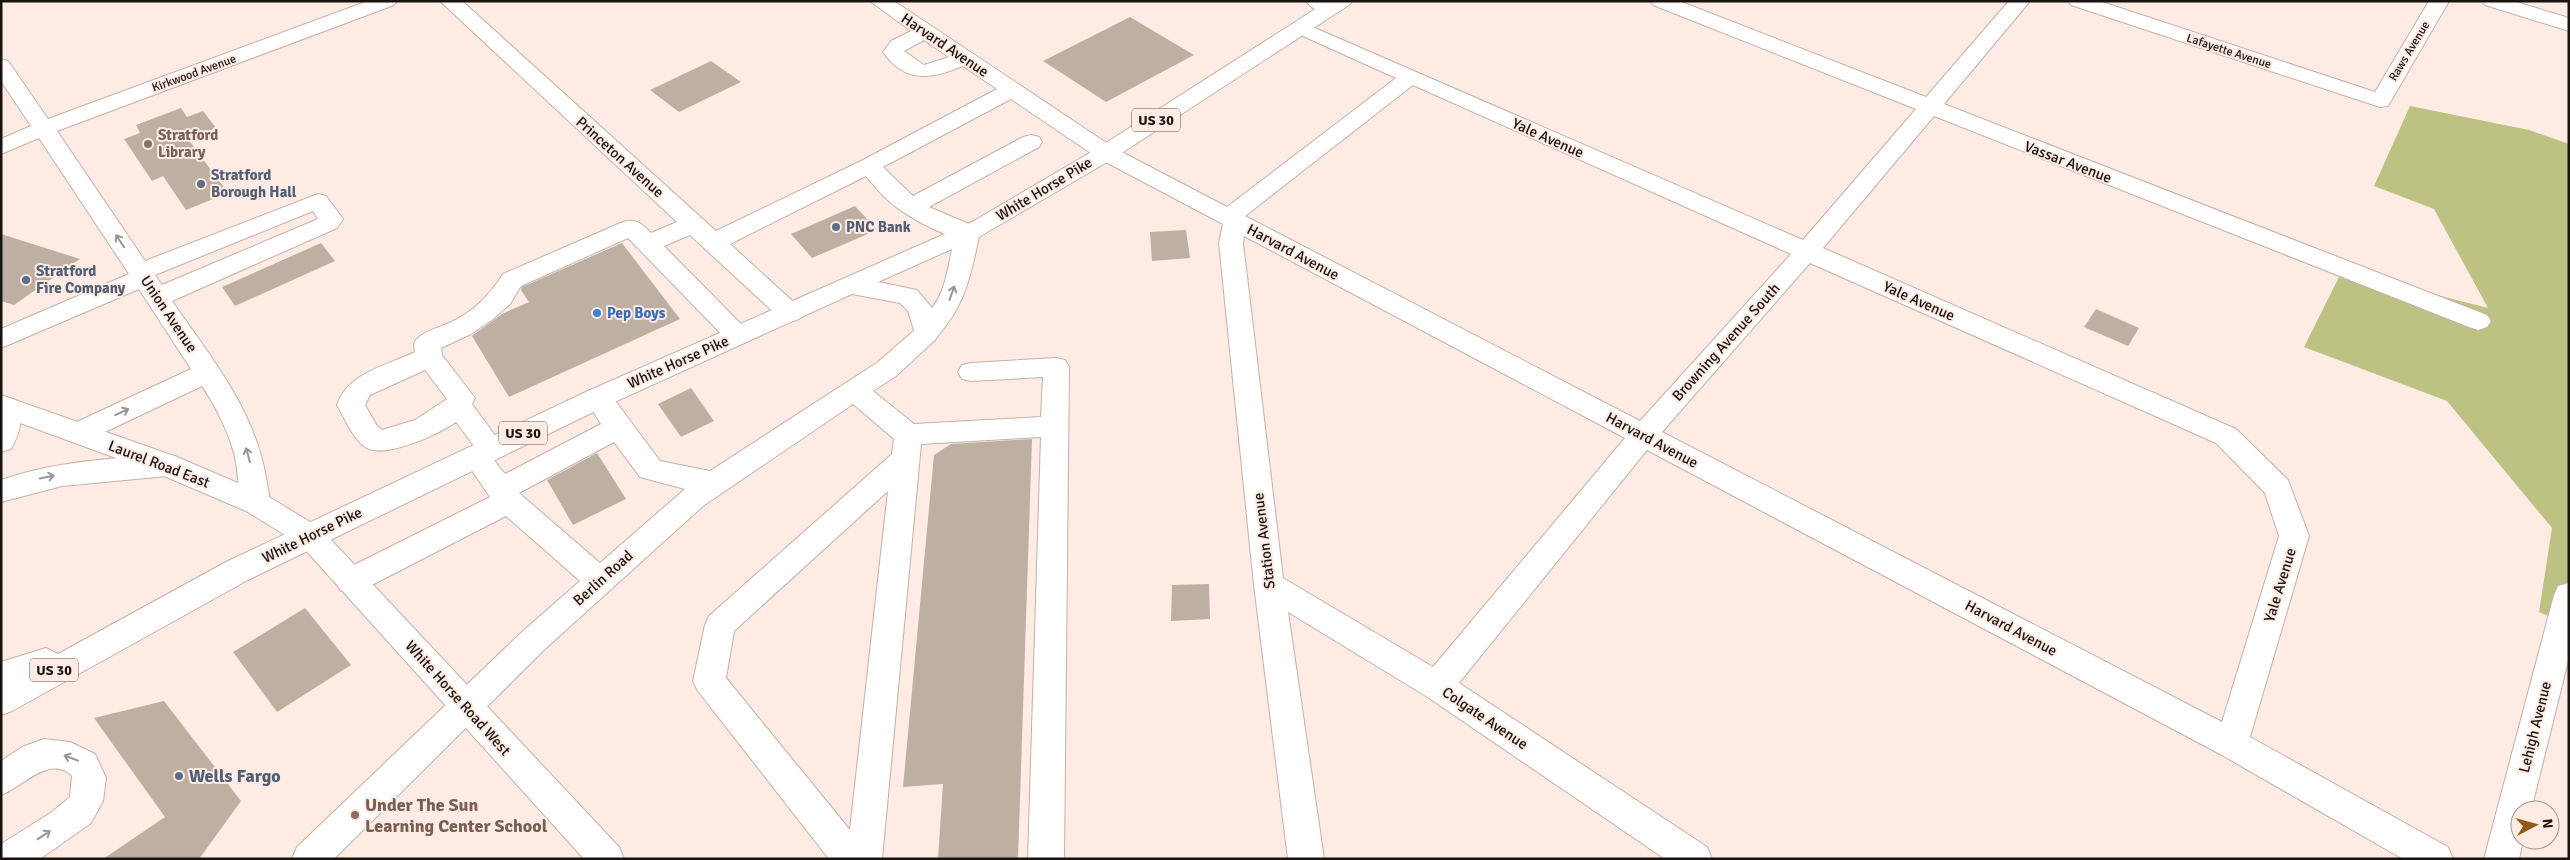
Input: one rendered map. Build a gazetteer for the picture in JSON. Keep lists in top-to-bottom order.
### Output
{
  "streets": {
    "main road": [
      "Harvard Avenue",
      "Lafayette Avenue",
      "Raws Avenue",
      "Kirkwood Avenue",
      "US 30",
      "Yale Avenue",
      "Princeton Avenue",
      "Vassar Avenue",
      "White Horse Pike",
      "Union Avenue",
      "Browning Avenue South",
      "Laurel Road East",
      "Station Avenue",
      "Berlin Road",
      "White Horse Road West",
      "Colgate Avenue",
      "Lehigh Avenue"
    ]
  },
  "crossings": [
    ["Harvard Avenue", "Yale Avenue"],
    ["Harvard Avenue", "White Horse Pike"],
    ["Harvard Avenue", "Browning Avenue South"],
    ["Harvard Avenue", "Station Avenue"],
    ["Lafayette Avenue", "Raws Avenue"],
    ["Kirkwood Avenue", "Union Avenue"],
    ["Yale Avenue", "White Horse Pike"],
    ["Yale Avenue", "Browning Avenue South"],
    ["Princeton Avenue", "White Horse Pike"],
    ["Vassar Avenue", "Browning Avenue South"],
    ["White Horse Pike", "Laurel Road East"],
    ["White Horse Pike", "Berlin Road"],
    ["White Horse Pike", "White Horse Road West"],
    ["Union Avenue", "Laurel Road East"],
    ["Browning Avenue South", "Colgate Avenue"],
    ["Laurel Road East", "White Horse Road West"],
    ["Station Avenue", "Colgate Avenue"],
    ["Berlin Road", "White Horse Road West"]
  ],
  "places": [
    "Stratford Library",
    "Stratford Borough Hall",
    "PNC Bank",
    "Stratford Fire Company",
    "Pep Boys",
    "Wells Fargo",
    "Under The Sun Learning Center School"
  ],
  "north": "right"
}
